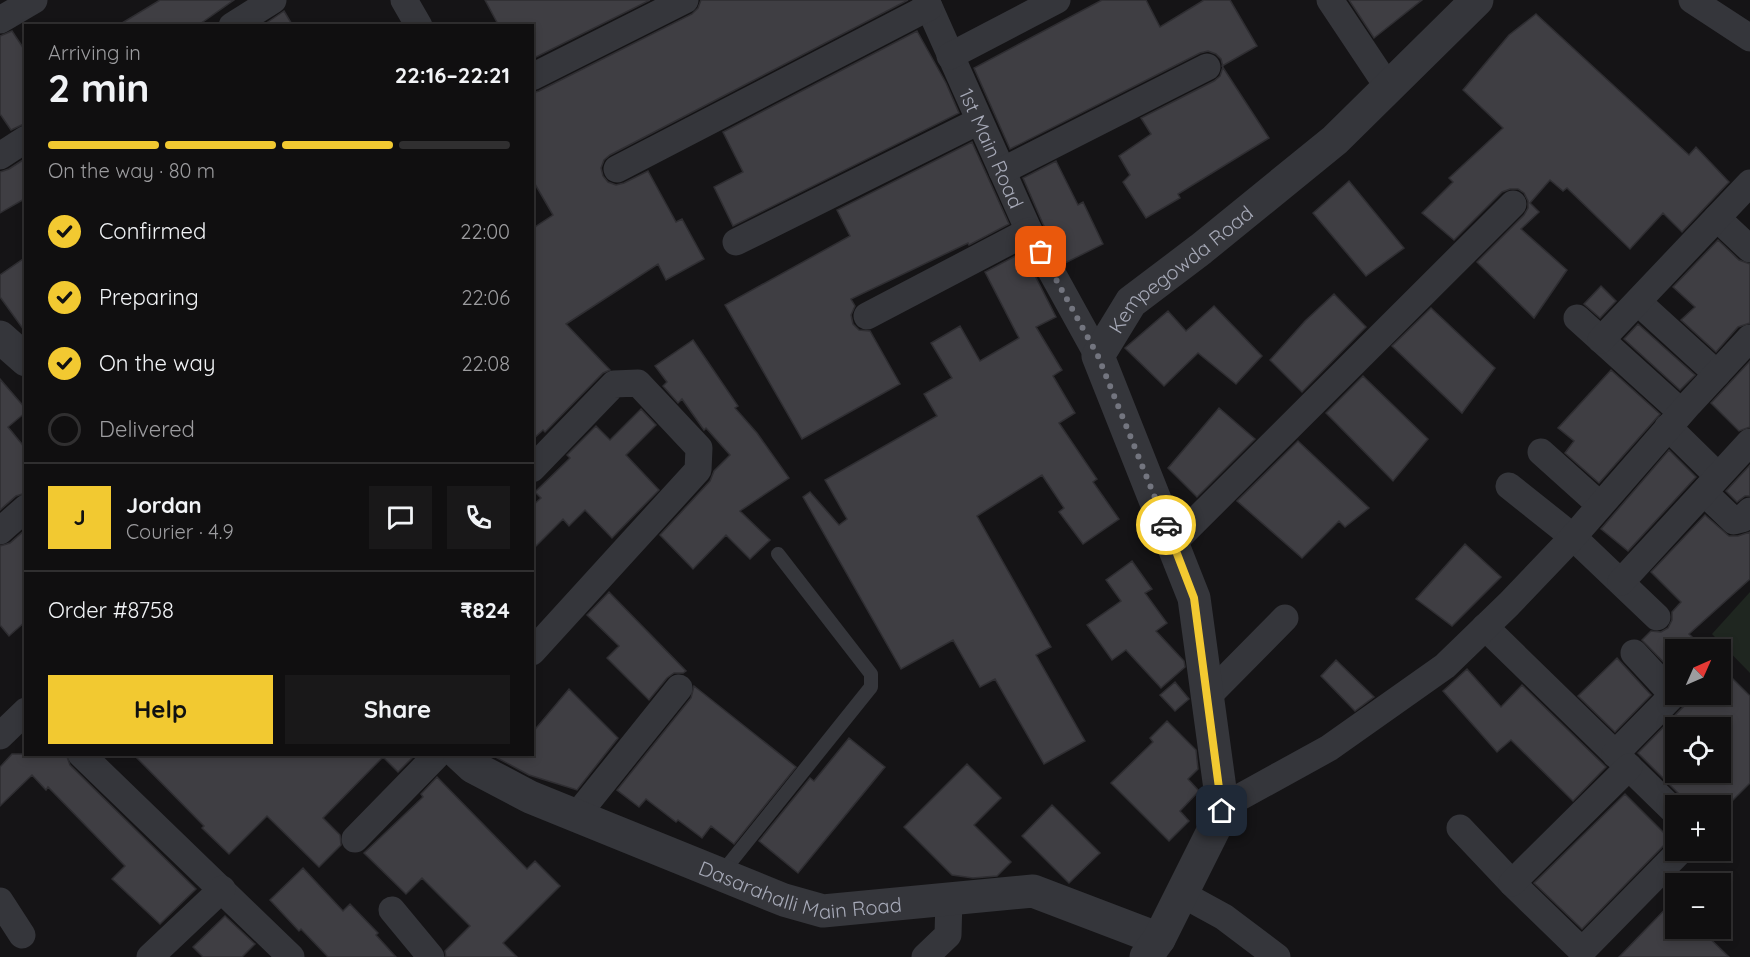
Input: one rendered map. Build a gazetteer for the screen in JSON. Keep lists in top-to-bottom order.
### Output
{
  "streets": {
    "street": ["1st Main Road", "Kempegowda Road", "Dasarahalli Main Road"]
  },
  "crossings": [
    ["1st Main Road", "Kempegowda Road"]
  ],
  "north": "top right",
  "page": {
    "heading": ["2 min", "Arriving in", "22:16–22:21"],
    "panel": [
      "Jordan",
      "Courier · 4.9",
      "Order #8758",
      "₹824"
    ],
    "bar": "On the way · 80 m",
    "list": [
      ["Confirmed", "22:00"],
      ["Preparing", "22:06"],
      ["On the way", "22:08"],
      "Delivered"
    ],
    "round": "J",
    "map_buttons": ["+", "−"],
    "buttons": ["Help", "Share"]
  }
}
